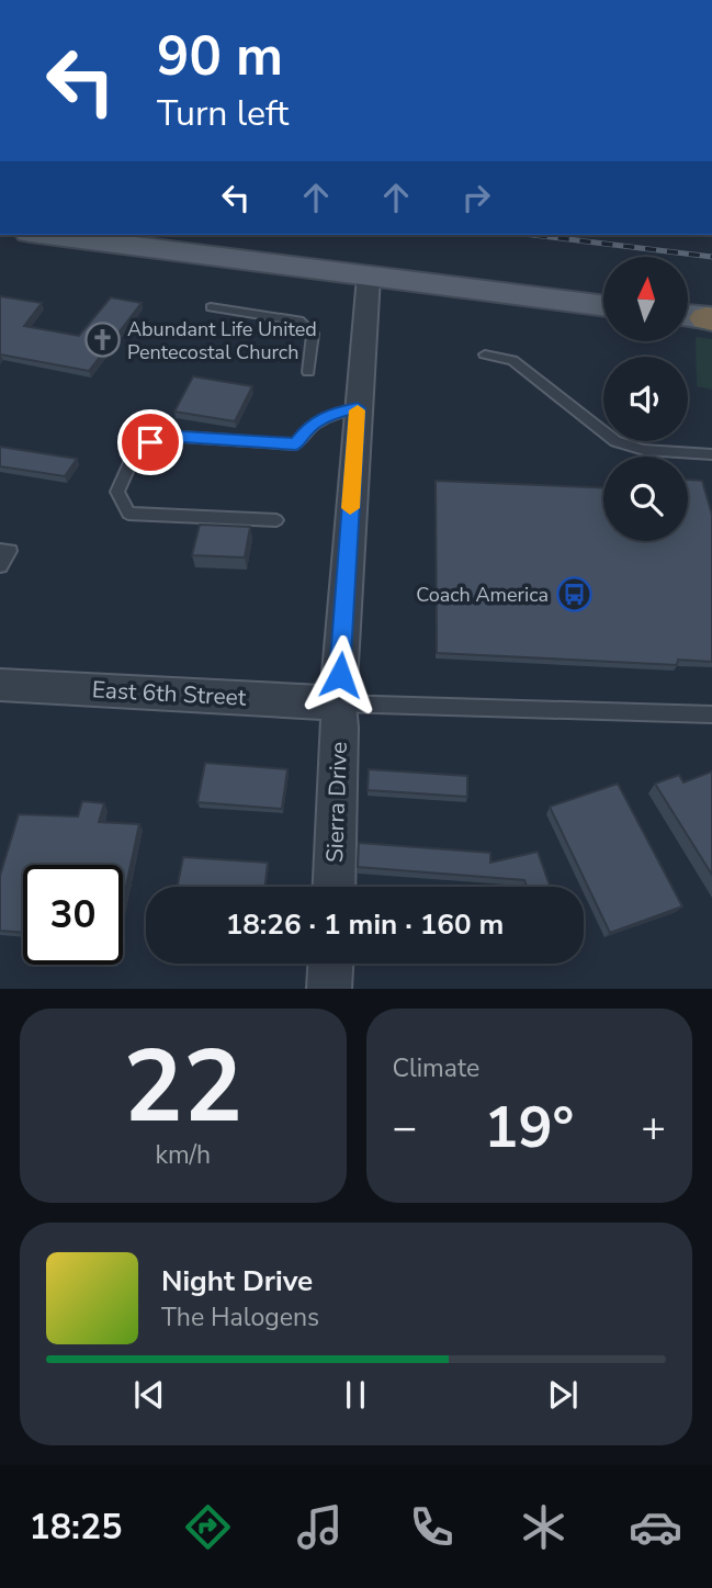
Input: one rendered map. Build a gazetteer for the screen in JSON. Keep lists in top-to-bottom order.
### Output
{
  "streets": {
    "street": ["East 6th Street", "Sierra Drive"]
  },
  "crossings": [
    ["East 6th Street", "Sierra Drive"]
  ],
  "places": {
    "church": ["Abundant Life United Pentecostal Church"],
    "bus stop": ["Coach America"]
  },
  "north": "top",
  "page": {
    "turn": ["90 m", "Turn left"],
    "limit": "30",
    "trip": "18:26 · 1 min · 160 m",
    "tile": [
      ["22", "km/h"],
      "Climate"
    ],
    "heat": ["−", "19°", "+"],
    "song": ["Night Drive", "The Halogens"],
    "tabs": "18:25"
  }
}
